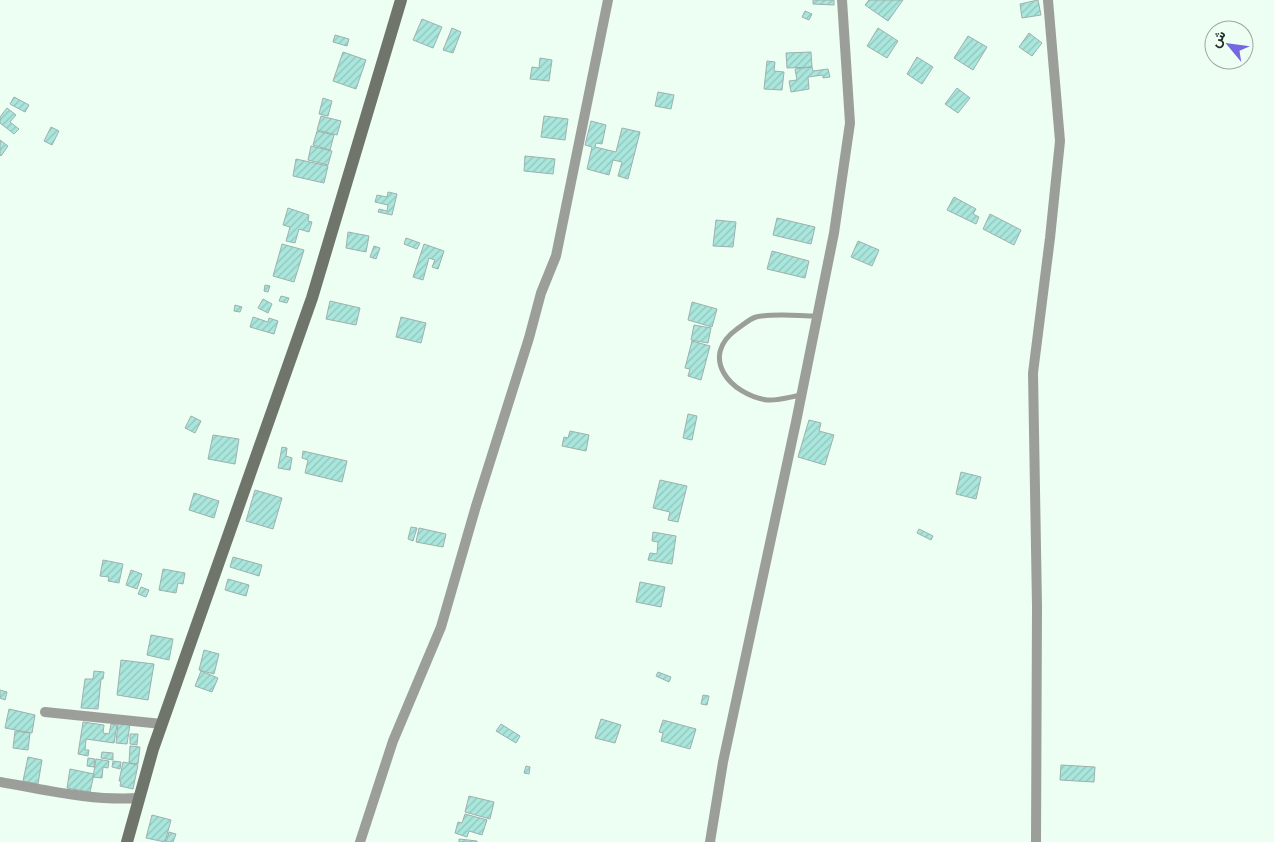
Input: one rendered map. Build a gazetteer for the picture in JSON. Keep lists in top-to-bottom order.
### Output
{
  "north": "top left"
}
